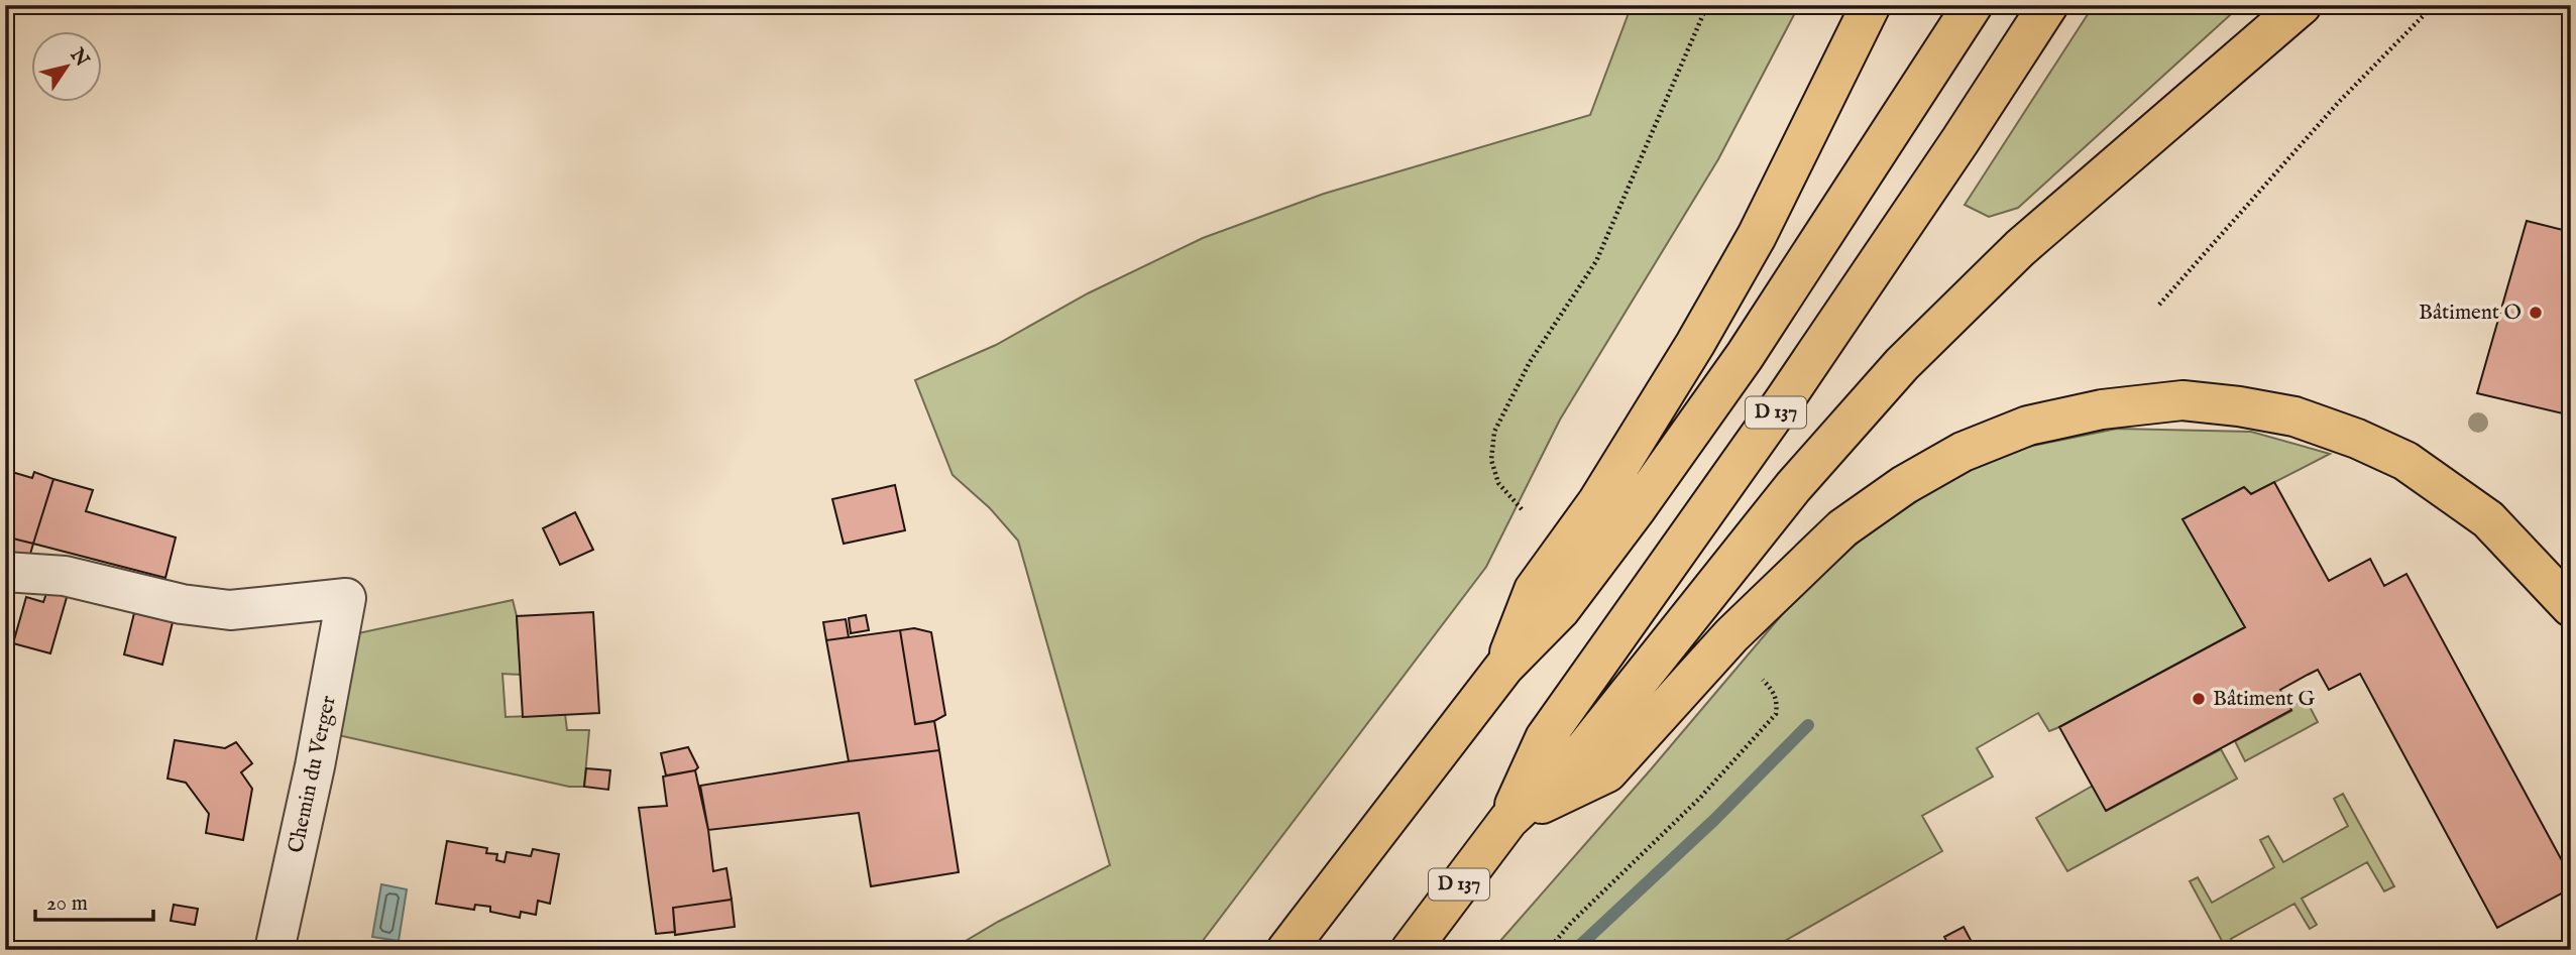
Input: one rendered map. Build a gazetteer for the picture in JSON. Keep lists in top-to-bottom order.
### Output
{
  "streets": {
    "highway": ["D 137"],
    "street": ["Chemin du Verger"]
  },
  "places": ["Bâtiment O", "Bâtiment G"],
  "scale_bar": "20 m",
  "north": "top right"
}
